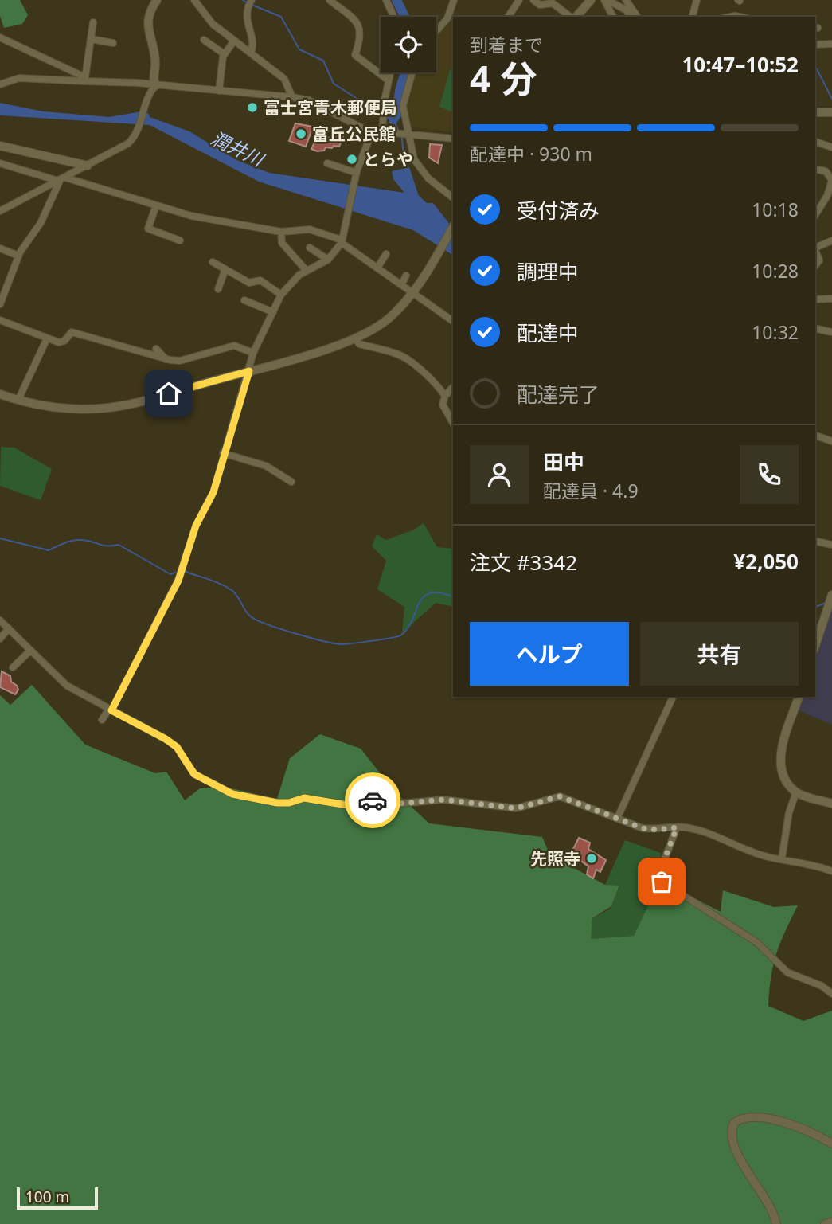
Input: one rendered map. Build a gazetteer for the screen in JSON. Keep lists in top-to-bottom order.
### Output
{
  "water": ["潤井川"],
  "places": [
    "富士宮青木郵便局",
    "富丘公民館",
    "とらや",
    "先照寺"
  ],
  "scale_bar": "100 m",
  "page": {
    "heading": ["4 分", "到着まで", "10:47–10:52"],
    "panel": [
      "田中",
      "配達員 · 4.9",
      "注文 #3342",
      "¥2,050"
    ],
    "bar": "配達中 · 930 m",
    "list": [
      ["受付済み", "10:18"],
      ["調理中", "10:28"],
      ["配達中", "10:32"],
      "配達完了"
    ],
    "buttons": ["ヘルプ", "共有"],
    "scale": "100 m"
  }
}
